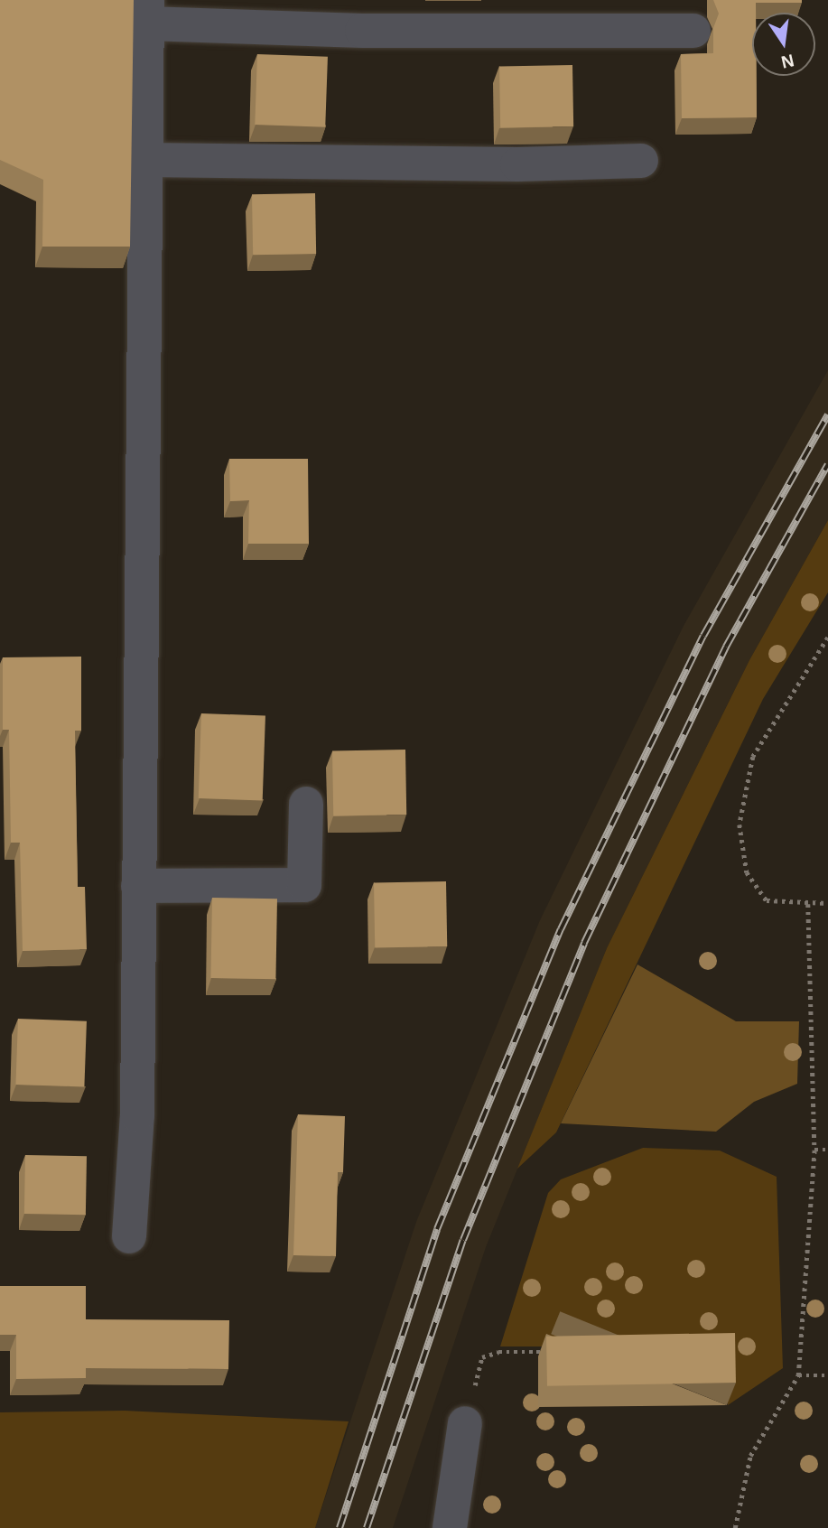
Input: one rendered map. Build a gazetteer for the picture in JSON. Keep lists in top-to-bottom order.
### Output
{
  "north": "bottom"
}
